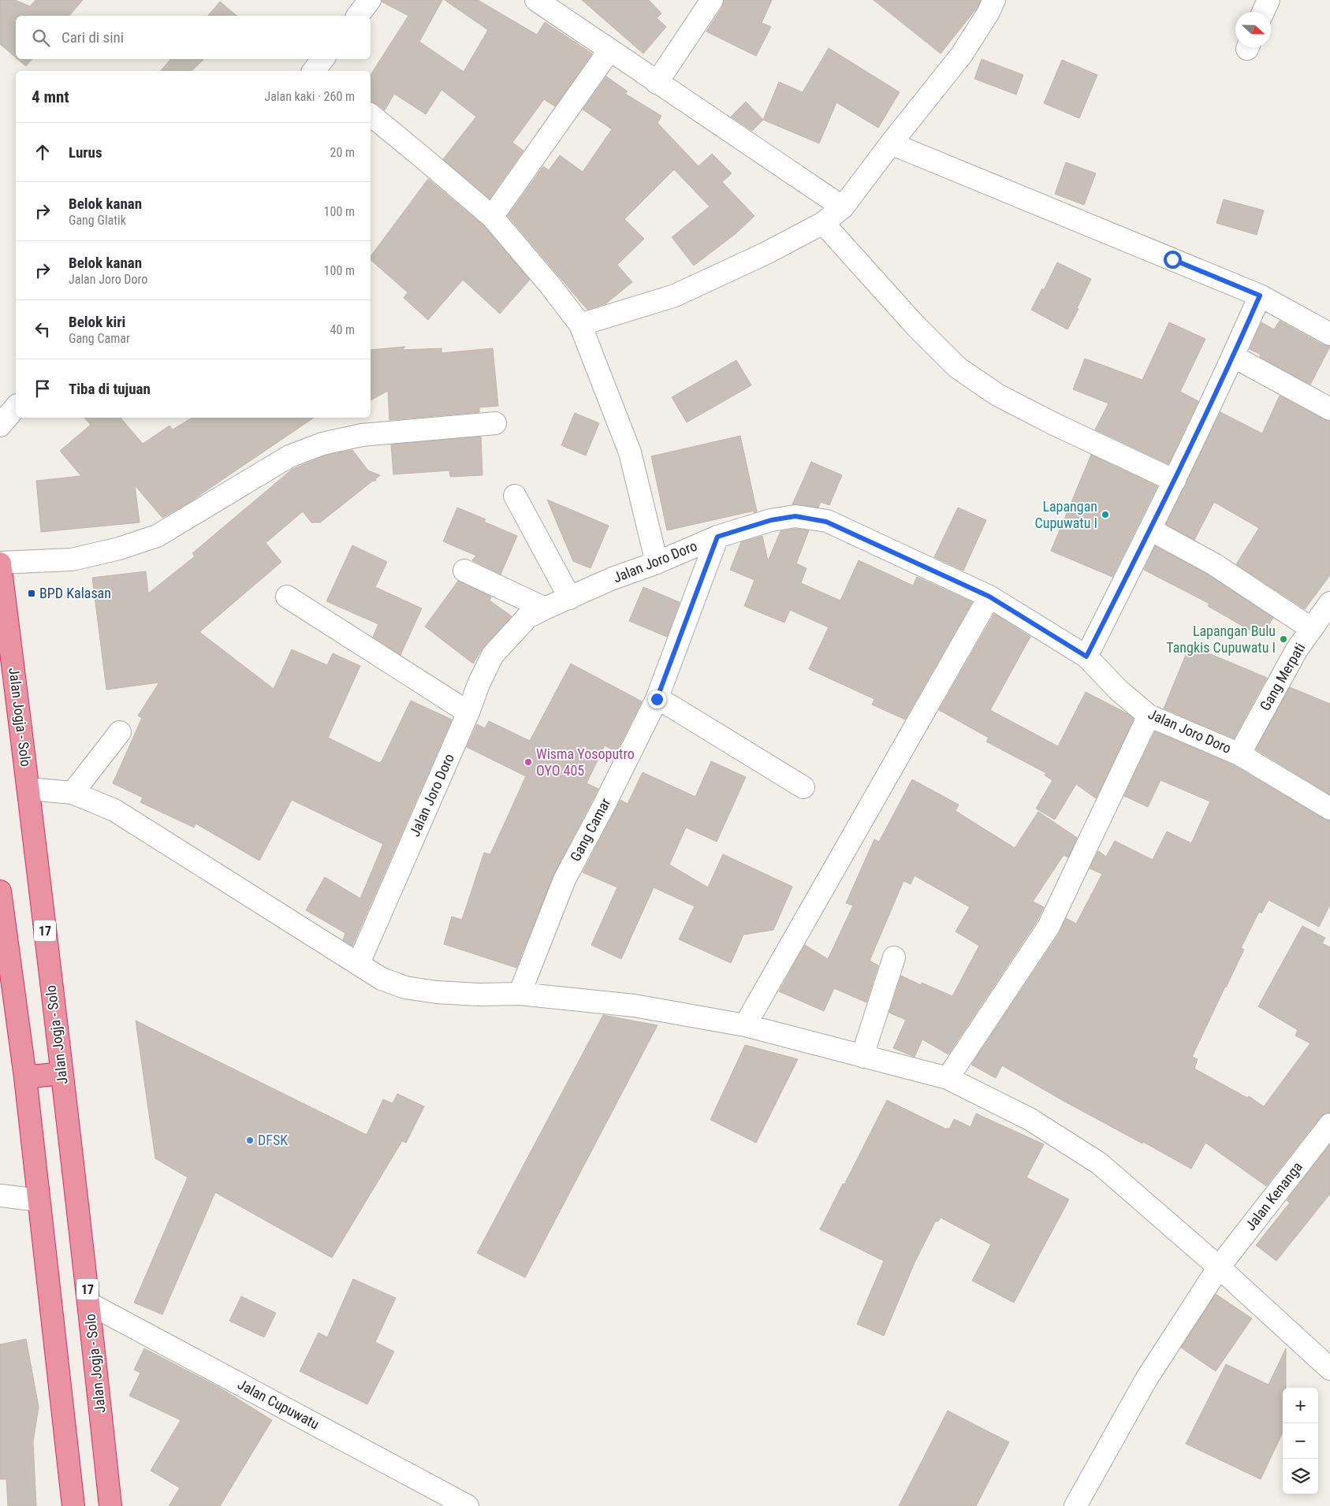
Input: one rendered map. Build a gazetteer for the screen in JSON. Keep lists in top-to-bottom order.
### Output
{
  "streets": {
    "highway": ["Jalan Jogja - Solo", "17"],
    "street": [
      "Jalan Joro Doro",
      "Gang Merpati",
      "Gang Camar",
      "Jalan Kenanga",
      "Jalan Cupuwatu"
    ]
  },
  "crossings": [
    ["Jalan Joro Doro", "Gang Merpati"],
    ["Jalan Joro Doro", "Gang Camar"],
    ["Jalan Jogja - Solo", "Jalan Cupuwatu"]
  ],
  "places": {
    "other": [
      "Lapangan Cupuwatu I",
      "Lapangan Bulu Tangkis Cupuwatu I",
      "Wisma Yosoputro OYO 405",
      "DFSK"
    ],
    "transit": ["BPD Kalasan"]
  },
  "north": "right",
  "page": {
    "search": "Cari di sini",
    "heading": ["4 mnt", "Jalan kaki · 260 m"],
    "list": [
      ["Lurus", "20 m"],
      ["Belok kanan", "Gang Glatik", "100 m"],
      ["Belok kanan", "Jalan Joro Doro", "100 m"],
      ["Belok kiri", "Gang Camar", "40 m"],
      "Tiba di tujuan"
    ],
    "map_buttons": ["+", "−"]
  }
}
